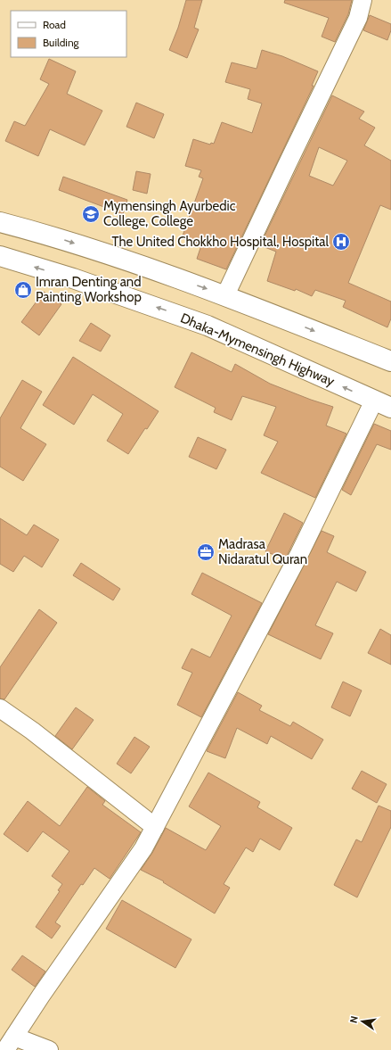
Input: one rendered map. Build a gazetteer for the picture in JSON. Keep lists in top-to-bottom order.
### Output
{
  "streets": {
    "main road": ["Dhaka-Mymensingh Highway"]
  },
  "places": {
    "school or university": ["Mymensingh Ayurbedic College, College"],
    "hospital": ["The United Chokkho Hospital, Hospital"],
    "shop": ["Imran Denting and Painting Workshop"],
    "office": ["Madrasa Nidaratul Quran"]
  },
  "legend": ["Road", "Building"],
  "north": "left"
}
